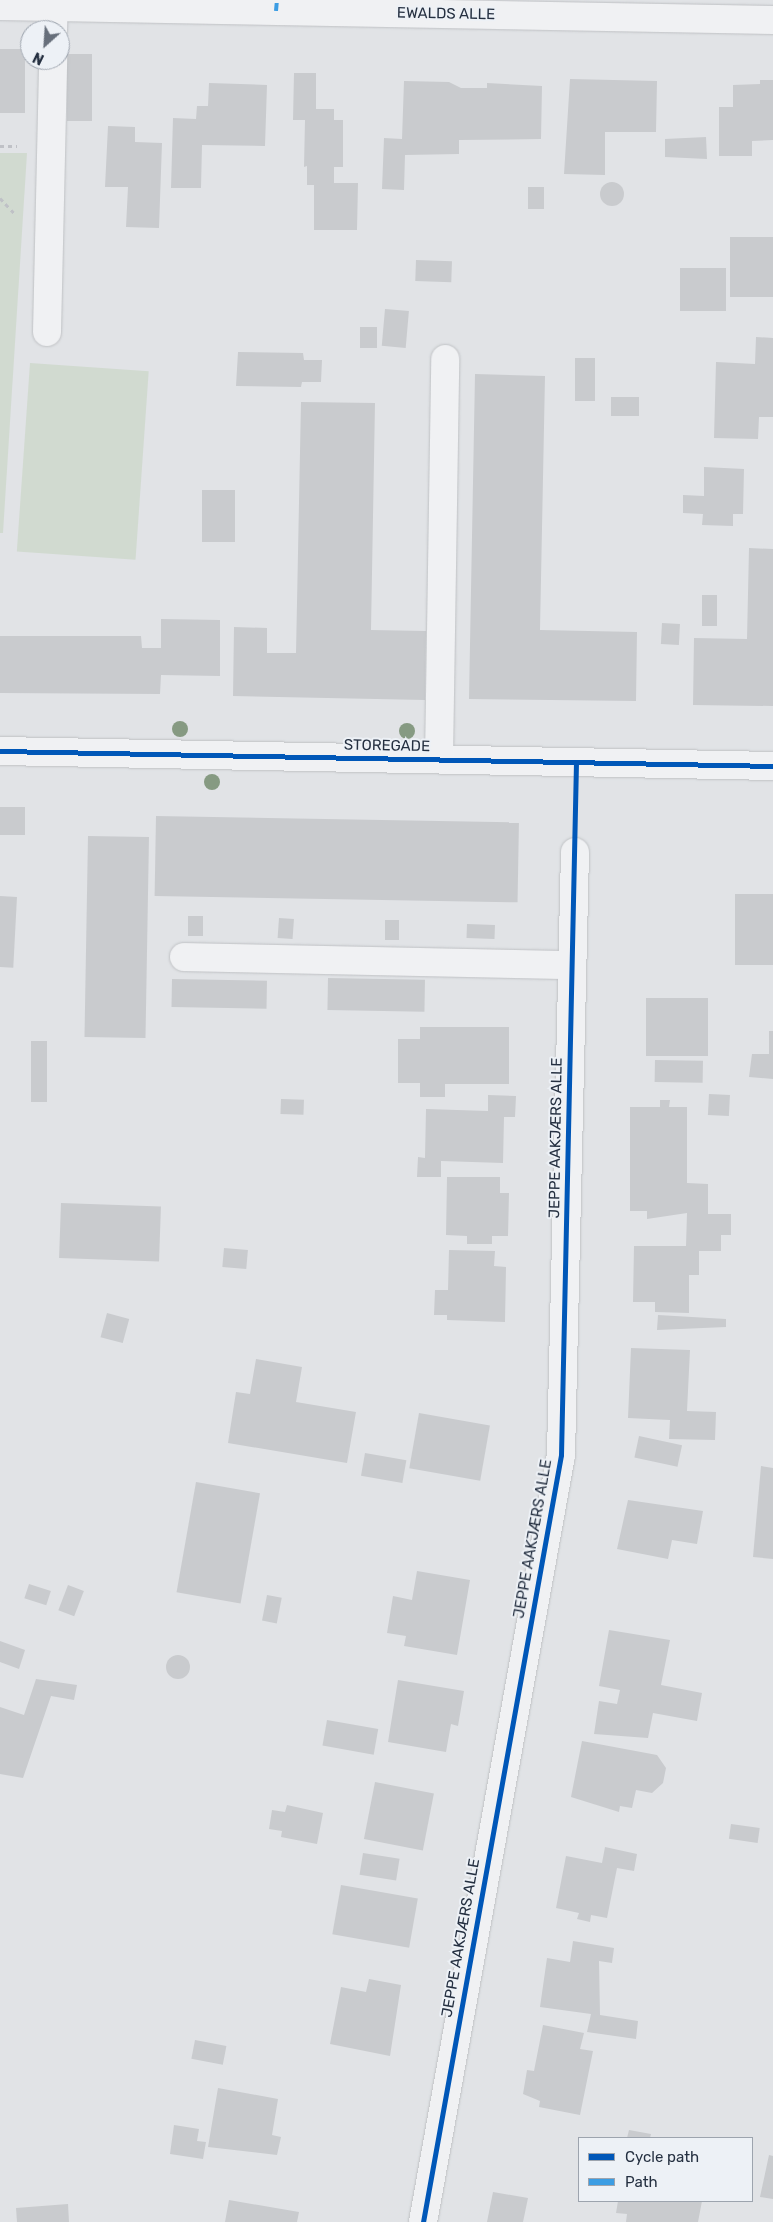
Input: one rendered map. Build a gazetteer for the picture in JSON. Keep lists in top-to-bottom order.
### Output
{
  "streets": {
    "street": ["EWALDS ALLE", "STOREGADE", "JEPPE AAKJÆRS ALLE"]
  },
  "legend": ["Cycle path", "Path"],
  "north": "bottom left"
}
